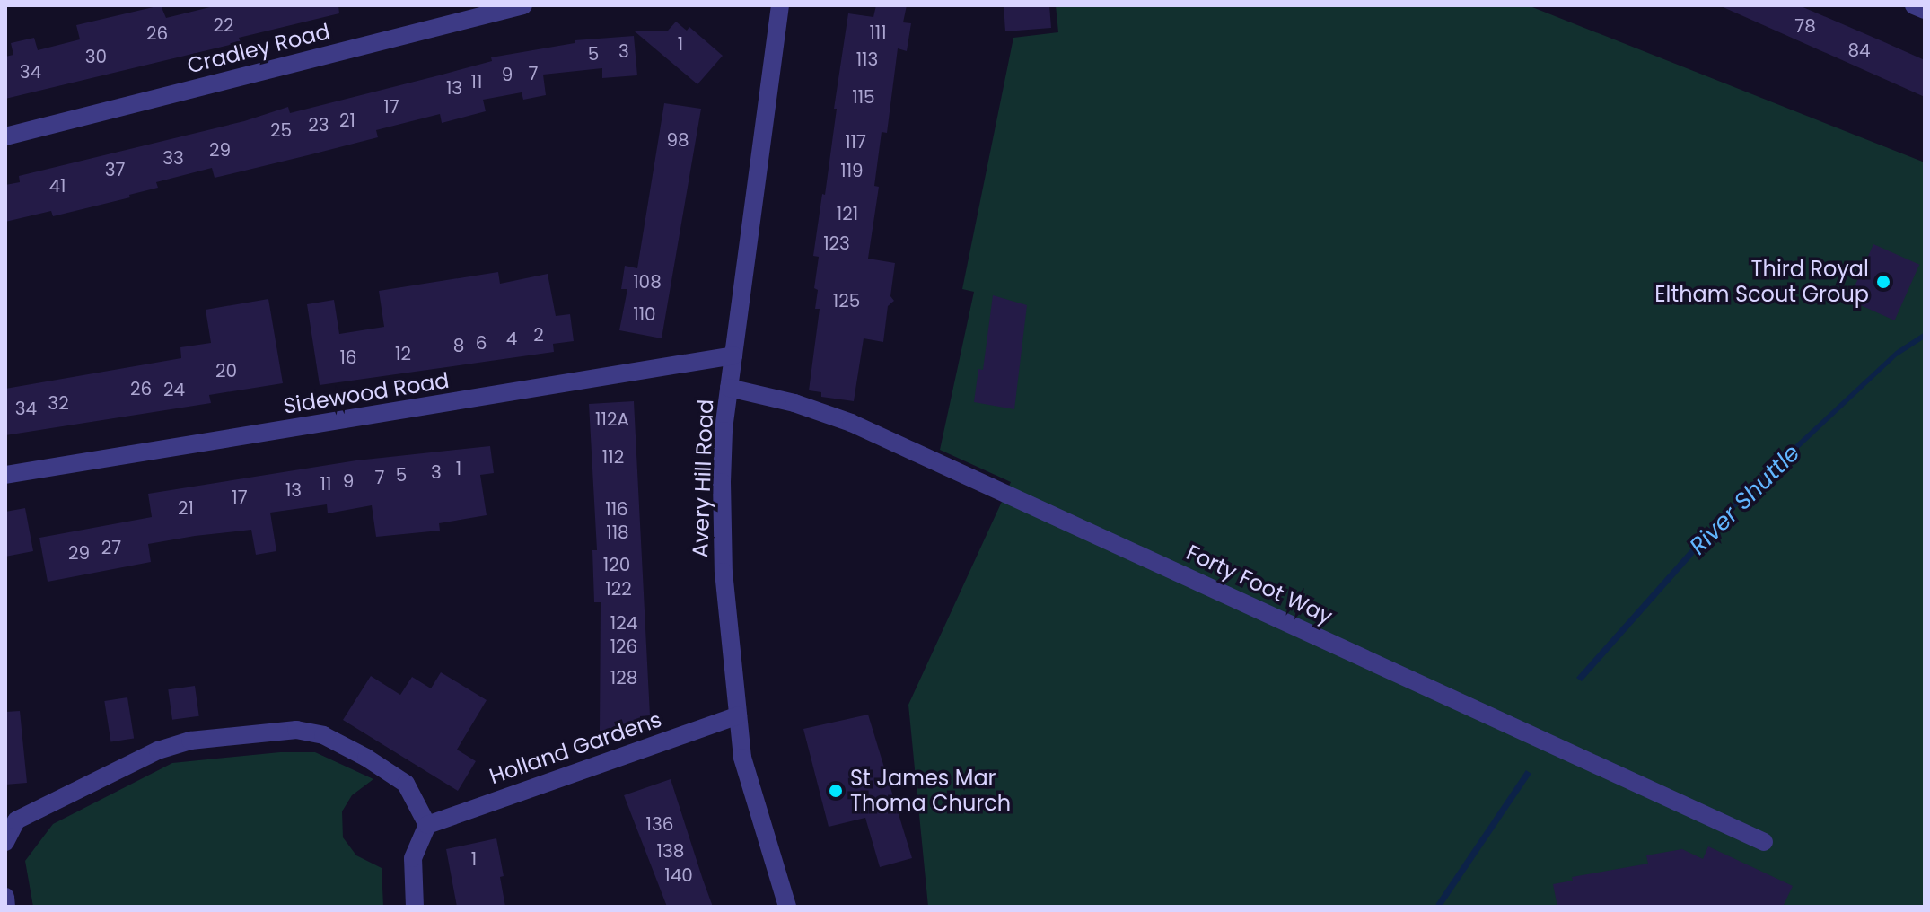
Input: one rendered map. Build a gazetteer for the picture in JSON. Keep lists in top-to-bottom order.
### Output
{
  "streets": {
    "street": [
      "Cradley Road",
      "Sidewood Road",
      "Avery Hill Road",
      "Forty Foot Way",
      "Holland Gardens"
    ]
  },
  "crossings": [
    ["Sidewood Road", "Avery Hill Road"],
    ["Avery Hill Road", "Forty Foot Way"],
    ["Avery Hill Road", "Holland Gardens"]
  ],
  "water": ["River Shuttle"],
  "places": ["Third Royal Eltham Scout Group", "St James Mar Thoma Church"],
  "house_numbers": [
    "22",
    "78",
    "111",
    "26",
    "1",
    "84",
    "3",
    "5",
    "30",
    "113",
    "34",
    "7",
    "9",
    "11",
    "13",
    "115",
    "17",
    "21",
    "23",
    "25",
    "98",
    "117",
    "29",
    "33",
    "37",
    "119",
    "41",
    "121",
    "123",
    "108",
    "125",
    "110",
    "2",
    "4",
    "6",
    "8",
    "12",
    "16",
    "20",
    "26",
    "24",
    "32",
    "34",
    "112A",
    "112",
    "1",
    "3",
    "5",
    "7",
    "9",
    "11",
    "13",
    "17",
    "21",
    "116",
    "118",
    "27",
    "29",
    "120",
    "122",
    "124",
    "126",
    "128",
    "136",
    "138",
    "1",
    "140"
  ]
}
